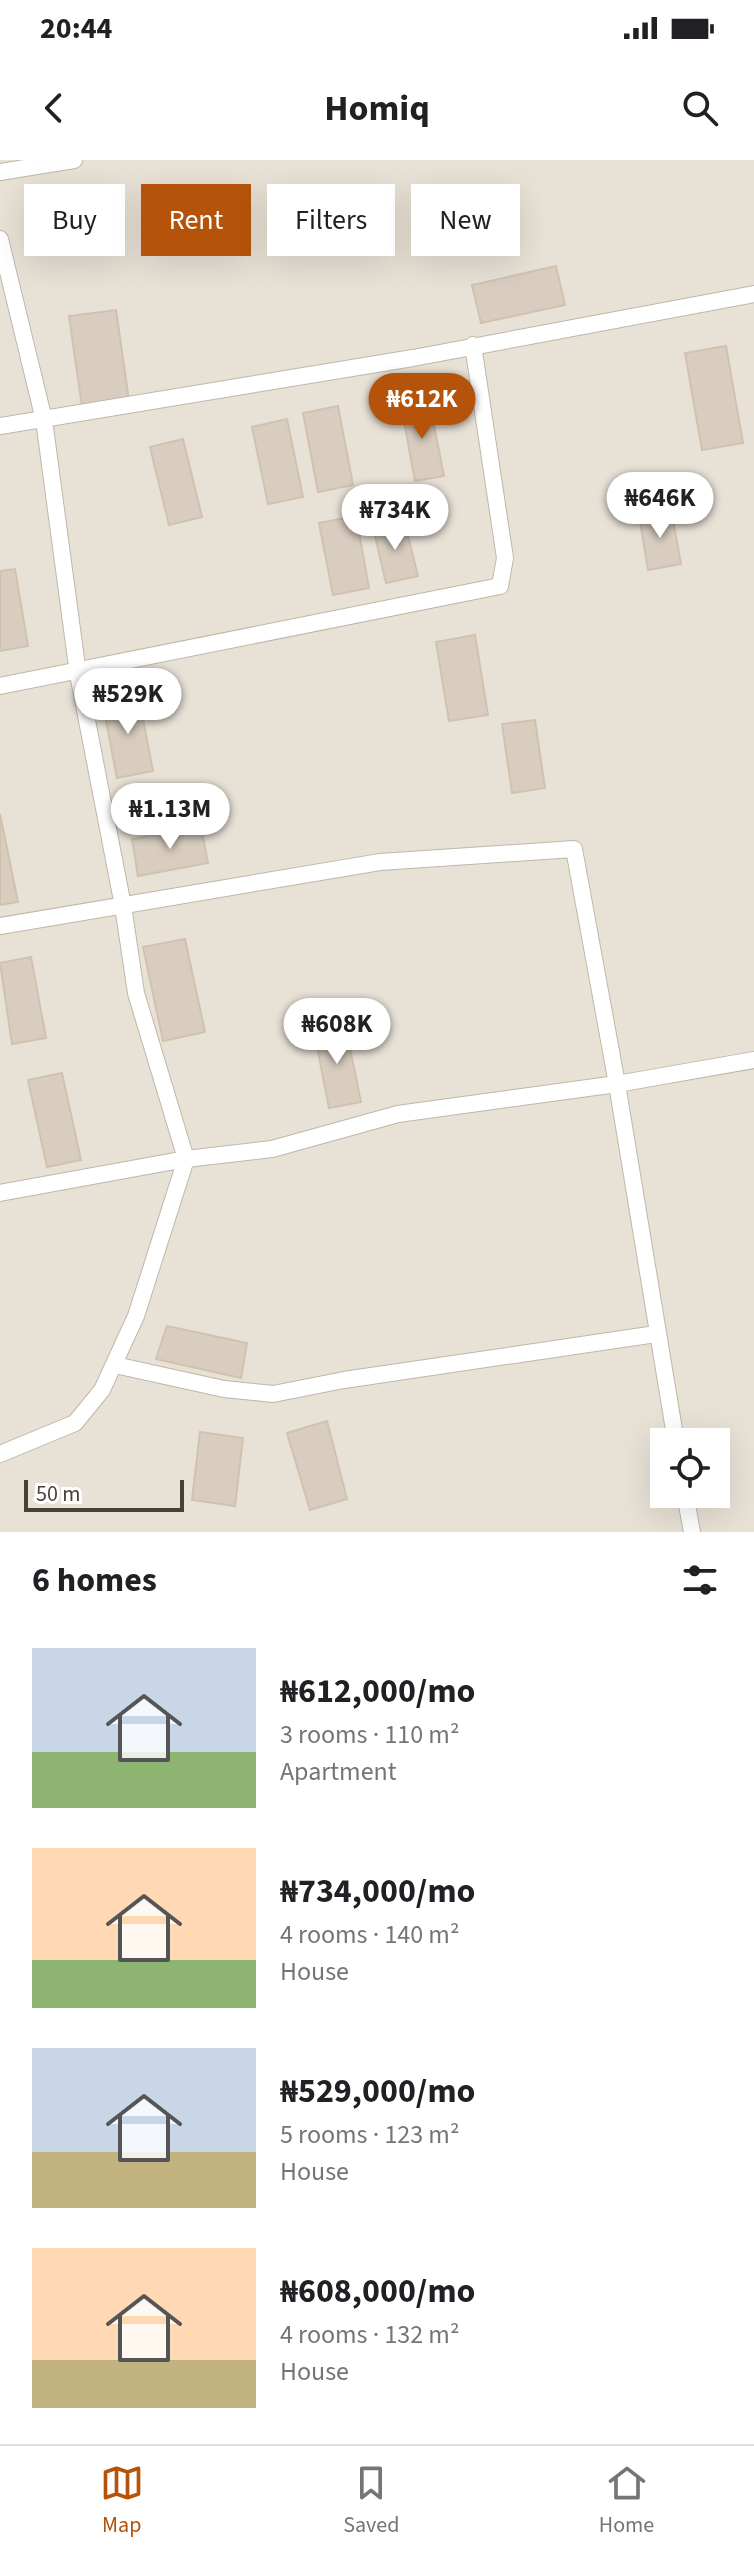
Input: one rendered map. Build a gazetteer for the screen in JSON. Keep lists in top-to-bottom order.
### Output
{
  "scale_bar": "50 m",
  "page": {
    "status": "20:44",
    "header": "Homiq",
    "chip": [
      "Buy",
      "Rent",
      "Filters",
      "New"
    ],
    "price": [
      "₦612K",
      "₦646K",
      "₦734K",
      "₦529K",
      "₦1.13M",
      "₦608K"
    ],
    "scale": "50 m",
    "heading": "6 homes",
    "list": [
      {
        "name": "₦612,000/mo",
        "note": "3 rooms · 110 m² · Apartment"
      },
      {
        "name": "₦734,000/mo",
        "note": "4 rooms · 140 m² · House"
      },
      {
        "name": "₦529,000/mo",
        "note": "5 rooms · 123 m² · House"
      },
      {
        "name": "₦608,000/mo",
        "note": "4 rooms · 132 m² · House"
      }
    ],
    "tabs": ["Map", "Saved", "Home"]
  }
}
